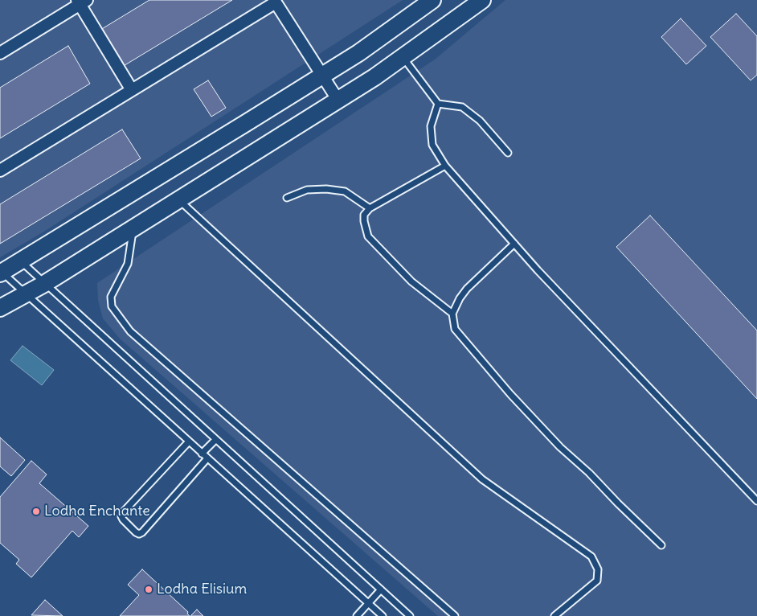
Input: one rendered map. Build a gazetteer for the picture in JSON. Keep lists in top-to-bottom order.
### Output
{
  "places": ["Lodha Enchante", "Lodha Elisium"]
}
